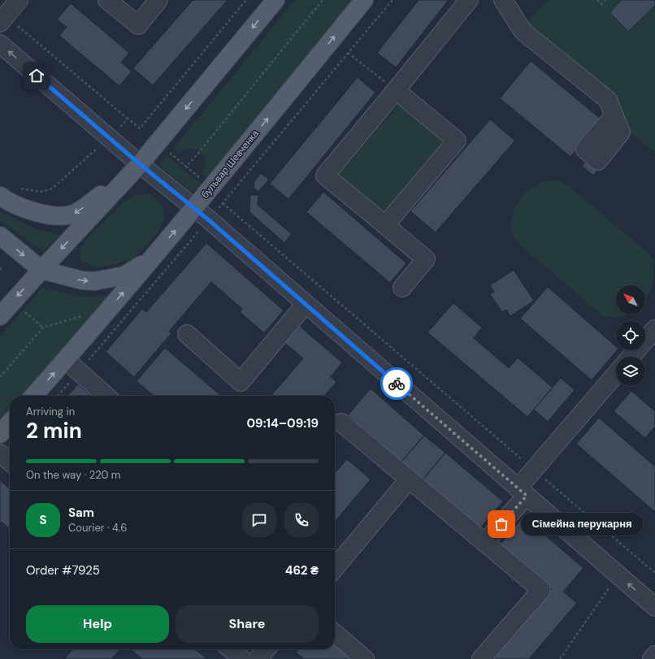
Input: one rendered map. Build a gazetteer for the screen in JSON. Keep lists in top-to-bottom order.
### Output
{
  "streets": {
    "main road": ["бульвар Шевченка"]
  },
  "places": ["Сімейна перукарня"],
  "north": "top left",
  "page": {
    "heading": ["2 min", "Arriving in", "09:14–09:19"],
    "panel": [
      "Sam",
      "Courier · 4.6",
      "Order #7925",
      "462 ₴"
    ],
    "bar": "On the way · 220 m",
    "round": "S",
    "bubble": "Сімейна перукарня",
    "buttons": ["Help", "Share"]
  }
}
